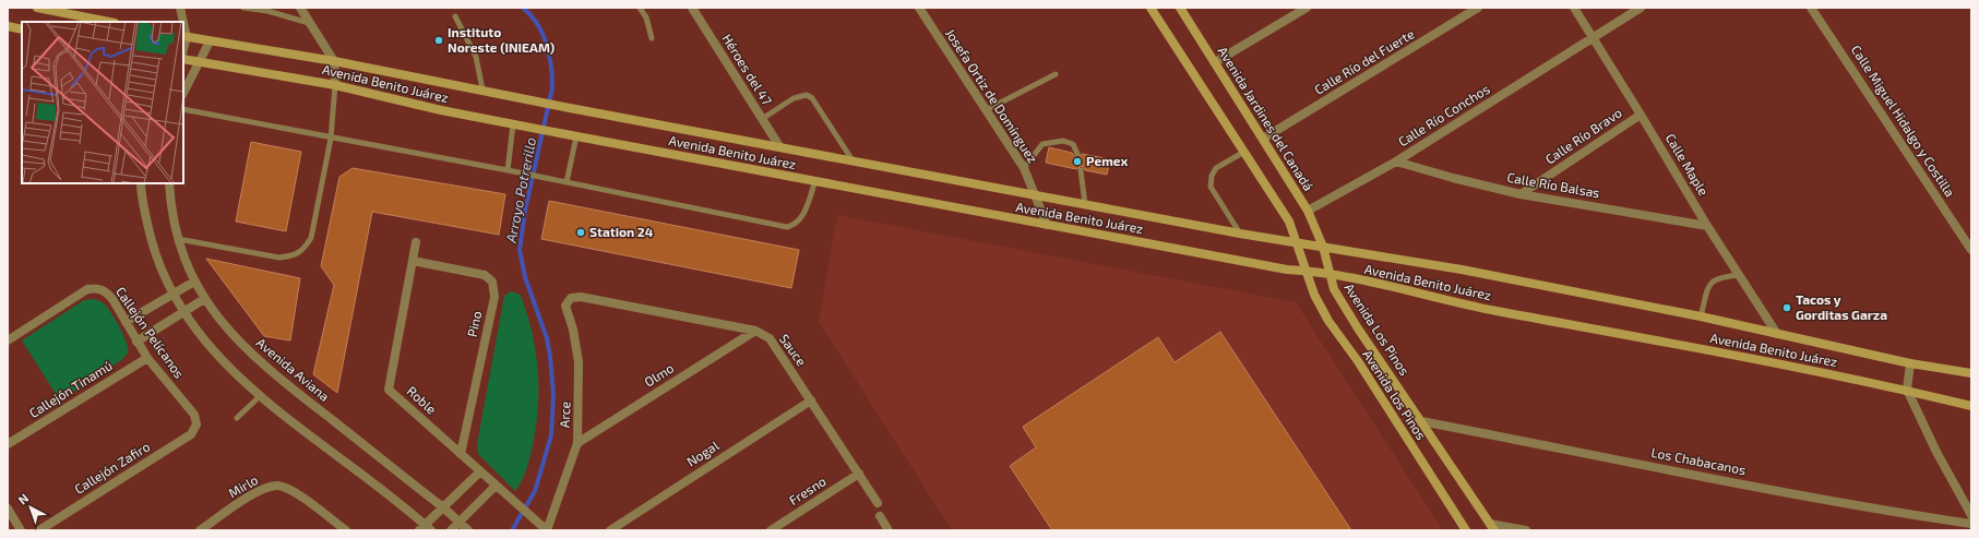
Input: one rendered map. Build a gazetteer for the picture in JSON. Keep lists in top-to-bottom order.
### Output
{
  "streets": {
    "street": [
      "Calle Río del Fuerte",
      "Héroes del 47",
      "Avenida Benito Juárez",
      "Josefa Ortiz de Domínguez",
      "Calle Río Conchos",
      "Avenida Jardines del Canadá",
      "Calle Miguel Hidalgo y Costilla",
      "Calle Río Bravo",
      "Calle Maple",
      "Calle Río Balsas",
      "Pino",
      "Avenida Los Pinos",
      "Callejón Pelícanos",
      "Sauce",
      "Avenida Aviana",
      "Olmo",
      "Callejón Tinamú",
      "Avenida los Pinos",
      "Roble",
      "Arce",
      "Nogal",
      "Los Chabacanos",
      "Callejón Zafiro",
      "Mirlo",
      "Fresno"
    ]
  },
  "crossings": [
    ["Calle Río del Fuerte", "Avenida Jardines del Canadá"],
    ["Héroes del 47", "Avenida Benito Juárez"],
    ["Avenida Benito Juárez", "Josefa Ortiz de Domínguez"],
    ["Avenida Benito Juárez", "Avenida Jardines del Canadá"],
    ["Avenida Benito Juárez", "Calle Maple"],
    ["Avenida Benito Juárez", "Avenida Los Pinos"],
    ["Avenida Benito Juárez", "Avenida los Pinos"],
    ["Calle Río Conchos", "Avenida Jardines del Canadá"],
    ["Calle Río Conchos", "Calle Maple"],
    ["Calle Río Conchos", "Calle Río Balsas"],
    ["Avenida Jardines del Canadá", "Avenida Los Pinos"],
    ["Calle Río Bravo", "Calle Maple"],
    ["Calle Río Bravo", "Calle Río Balsas"],
    ["Calle Maple", "Calle Río Balsas"],
    ["Pino", "Roble"],
    ["Avenida Los Pinos", "Avenida los Pinos"],
    ["Callejón Pelícanos", "Callejón Tinamú"],
    ["Callejón Pelícanos", "Callejón Zafiro"],
    ["Sauce", "Olmo"],
    ["Sauce", "Arce"],
    ["Sauce", "Nogal"],
    ["Sauce", "Fresno"],
    ["Olmo", "Arce"],
    ["Avenida los Pinos", "Los Chabacanos"],
    ["Roble", "Arce"]
  ],
  "water": ["Arroyo Potrerillo"],
  "places": [
    "Instituto Noreste (INIEAM)",
    "Pemex",
    "Station 24",
    "Tacos y Gorditas Garza"
  ],
  "north": "top left"
}
